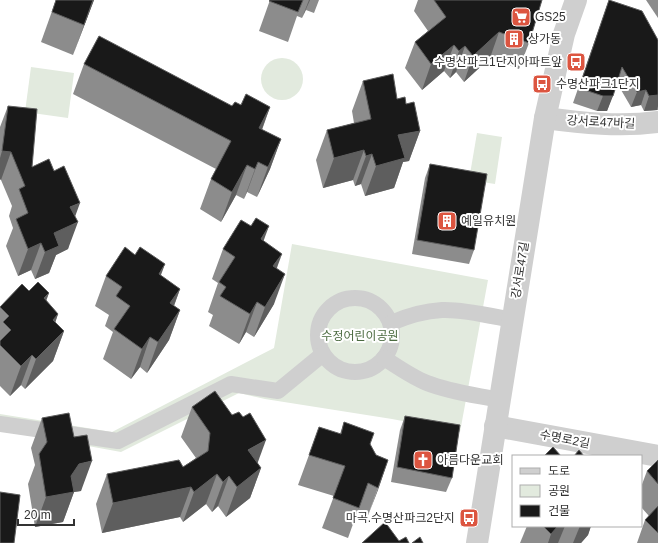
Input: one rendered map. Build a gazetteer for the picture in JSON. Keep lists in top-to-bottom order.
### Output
{
  "streets": {
    "street": ["강서로47바길", "강서로47길", "수명로2길"]
  },
  "crossings": [
    ["강서로47바길", "강서로47길"],
    ["강서로47길", "수명로2길"]
  ],
  "parks": ["수정어린이공원"],
  "places": {
    "supermarket": ["GS25"],
    "building": ["상가동", "예일유치원"],
    "bus stop": ["수명산파크1단지아파트앞", "수명산파크1단지", "마곡.수명산파크2단지"],
    "church": ["아름다운교회"]
  },
  "legend": ["도로", "공원", "건물"],
  "scale_bar": "20 m"
}
